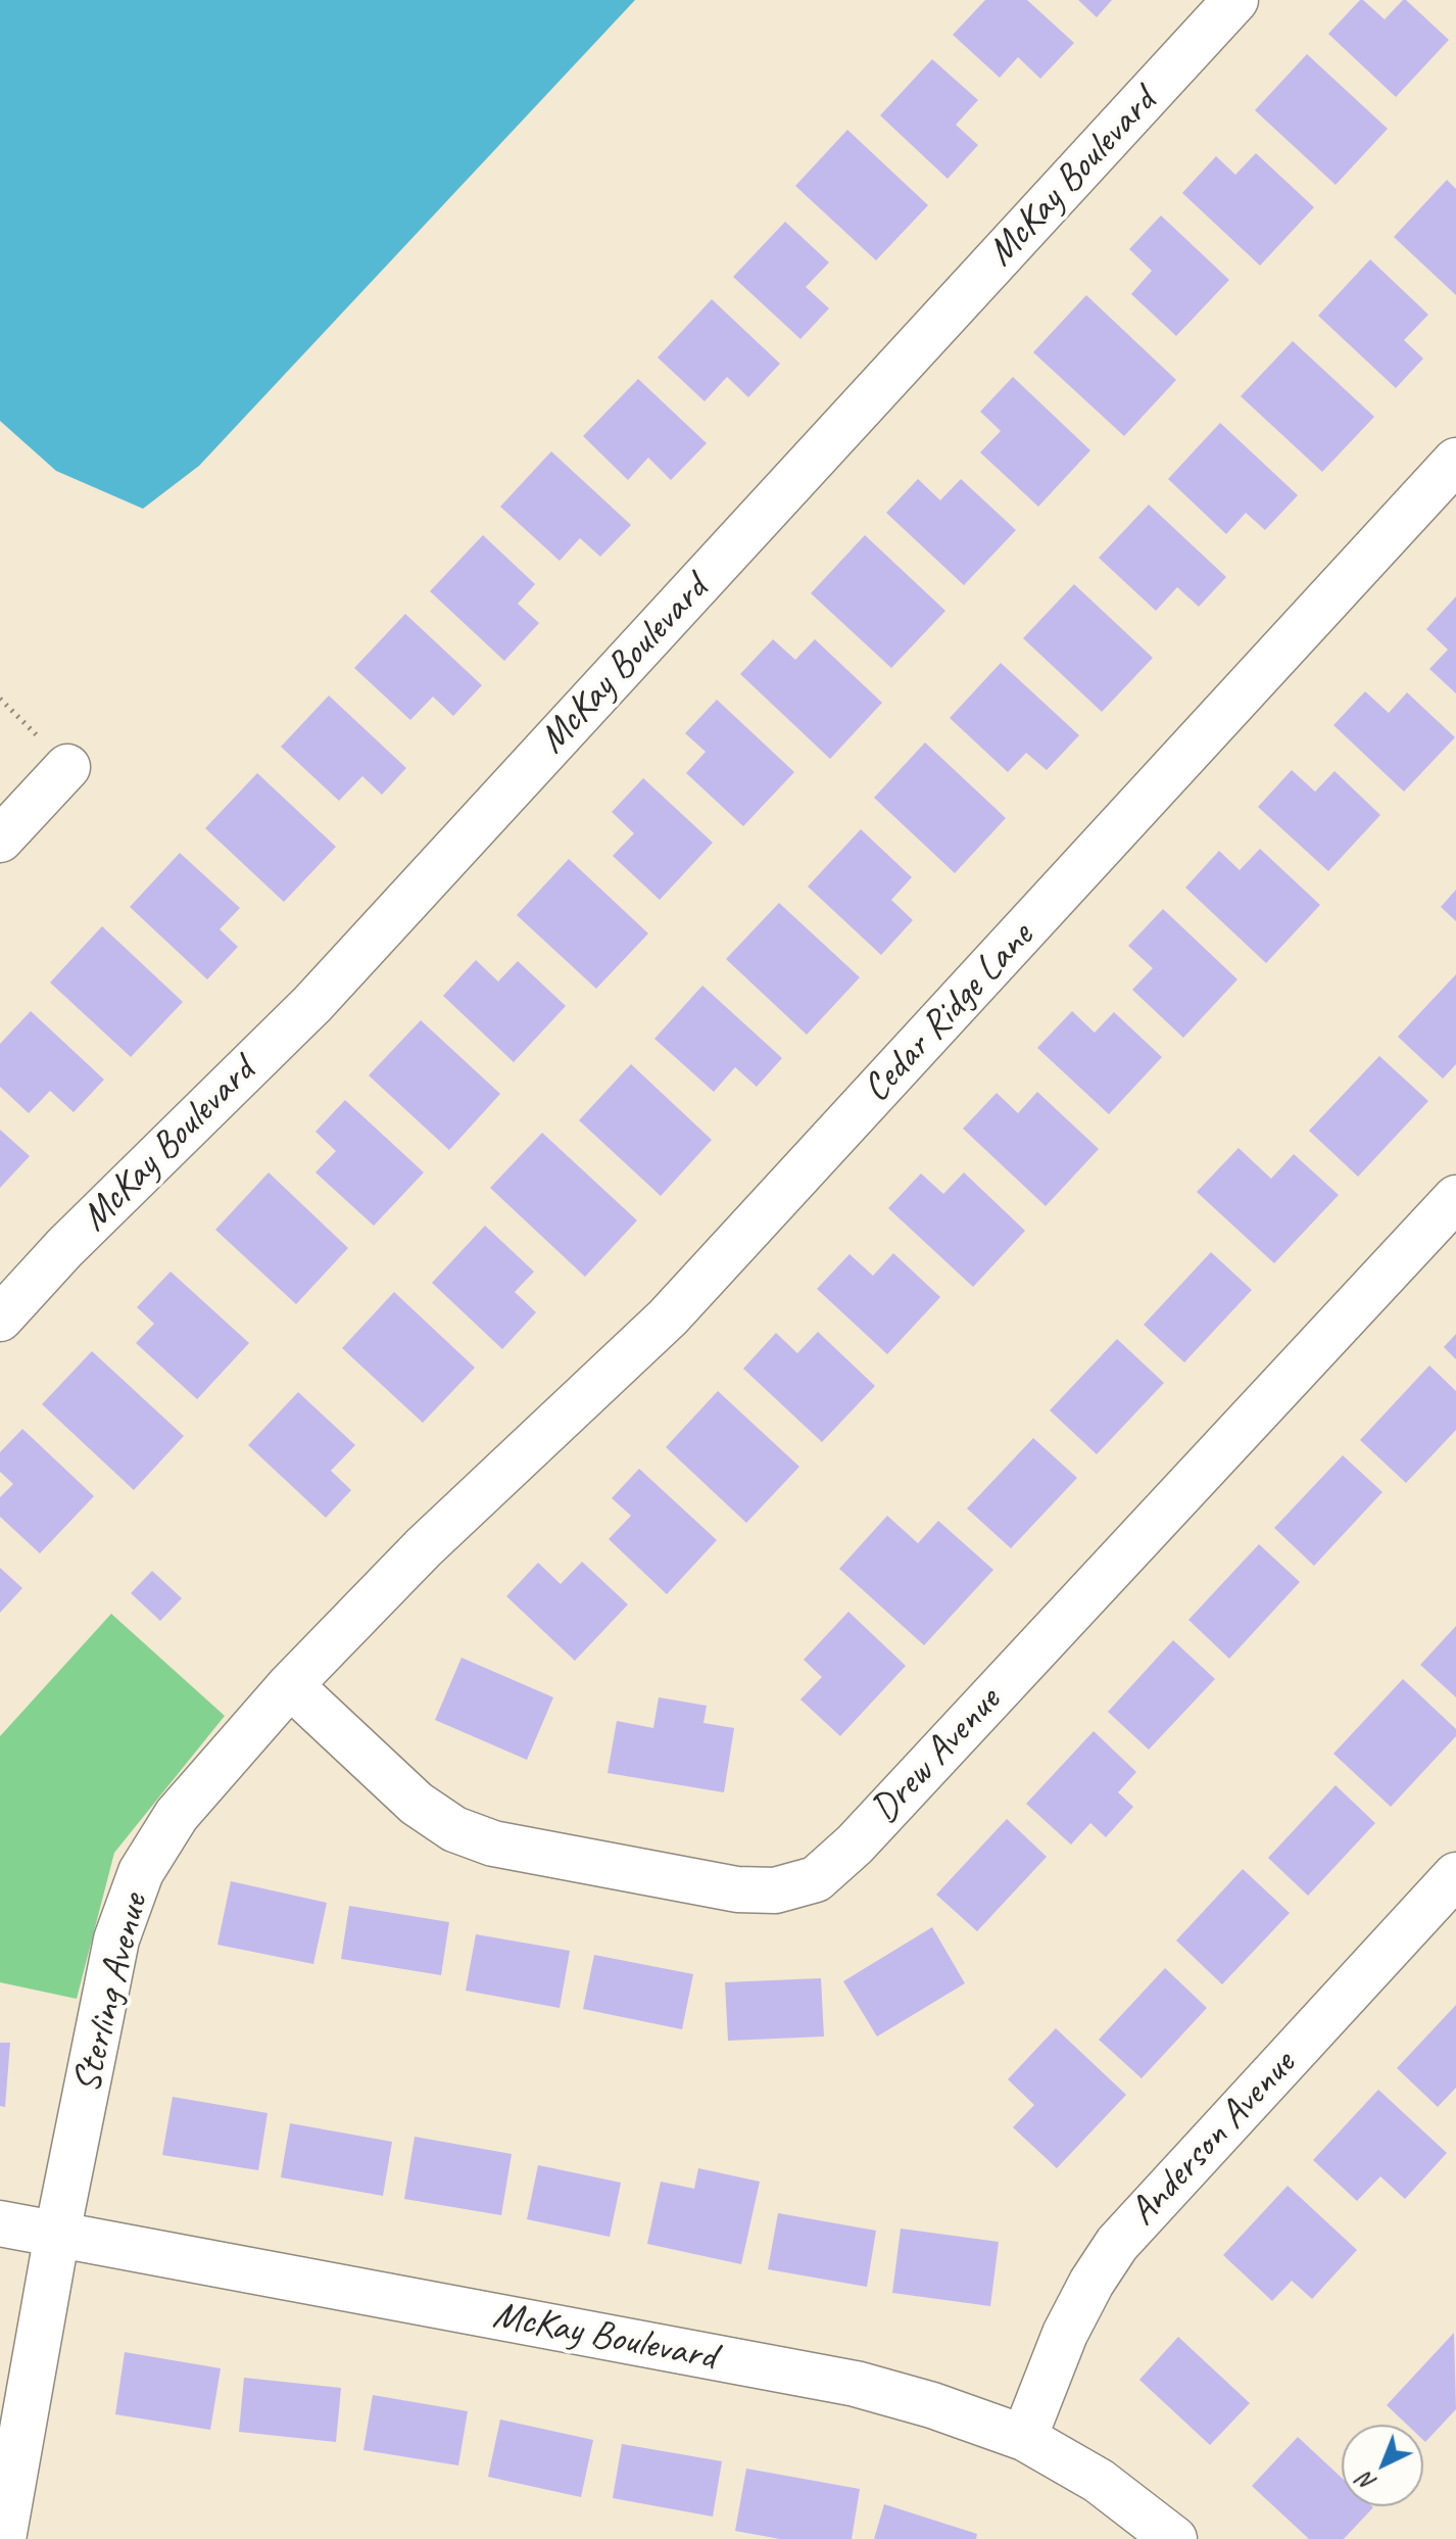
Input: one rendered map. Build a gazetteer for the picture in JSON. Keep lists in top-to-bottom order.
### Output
{
  "streets": {
    "street": [
      "McKay Boulevard",
      "Cedar Ridge Lane",
      "Drew Avenue",
      "Sterling Avenue",
      "Anderson Avenue"
    ]
  },
  "crossings": [
    ["McKay Boulevard", "Sterling Avenue"],
    ["McKay Boulevard", "Anderson Avenue"],
    ["Cedar Ridge Lane", "Sterling Avenue"],
    ["Drew Avenue", "Sterling Avenue"]
  ],
  "north": "bottom left"
}
